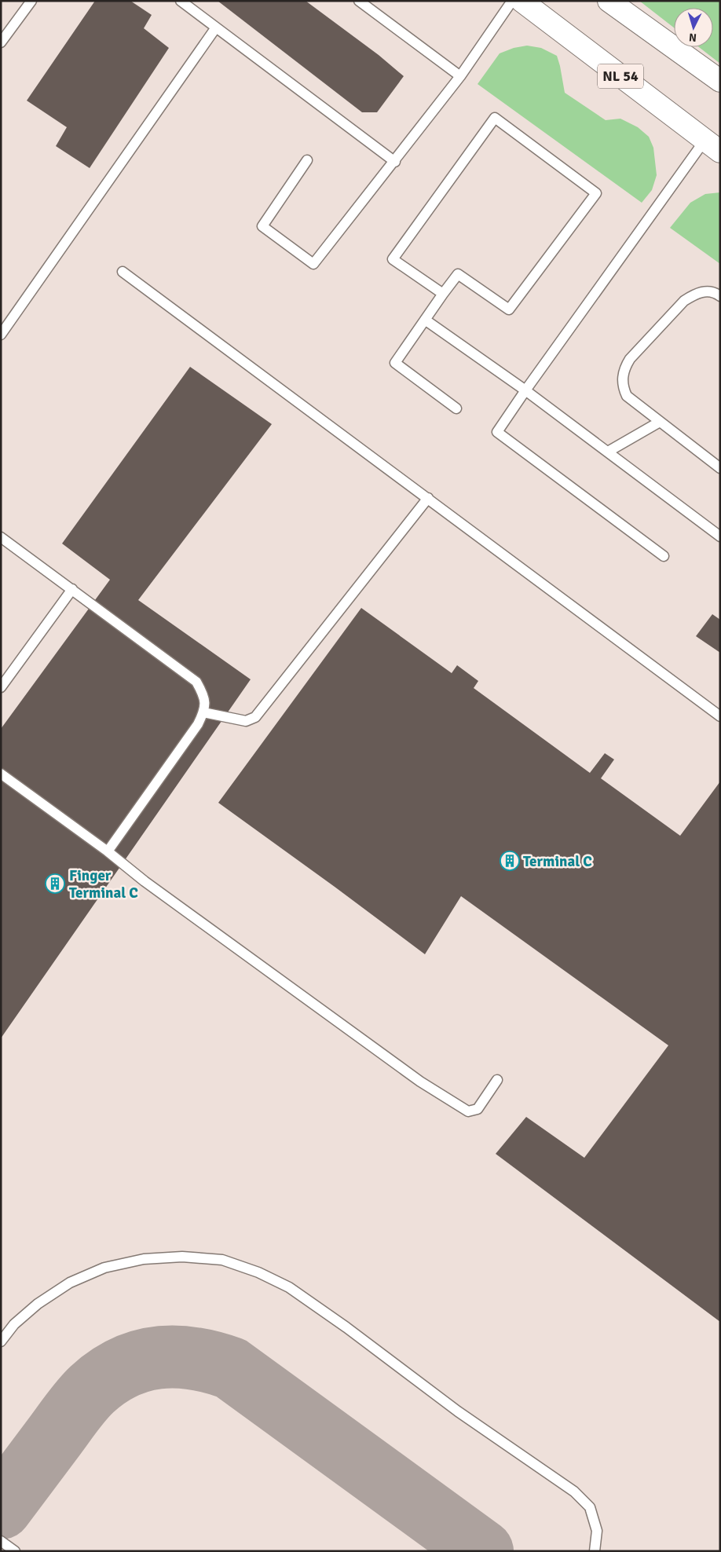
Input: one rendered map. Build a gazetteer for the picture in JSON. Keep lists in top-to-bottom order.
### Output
{
  "streets": {
    "highway": ["NL 54"]
  },
  "places": {
    "building": ["Terminal C", "Finger Terminal C"]
  },
  "north": "bottom"
}
